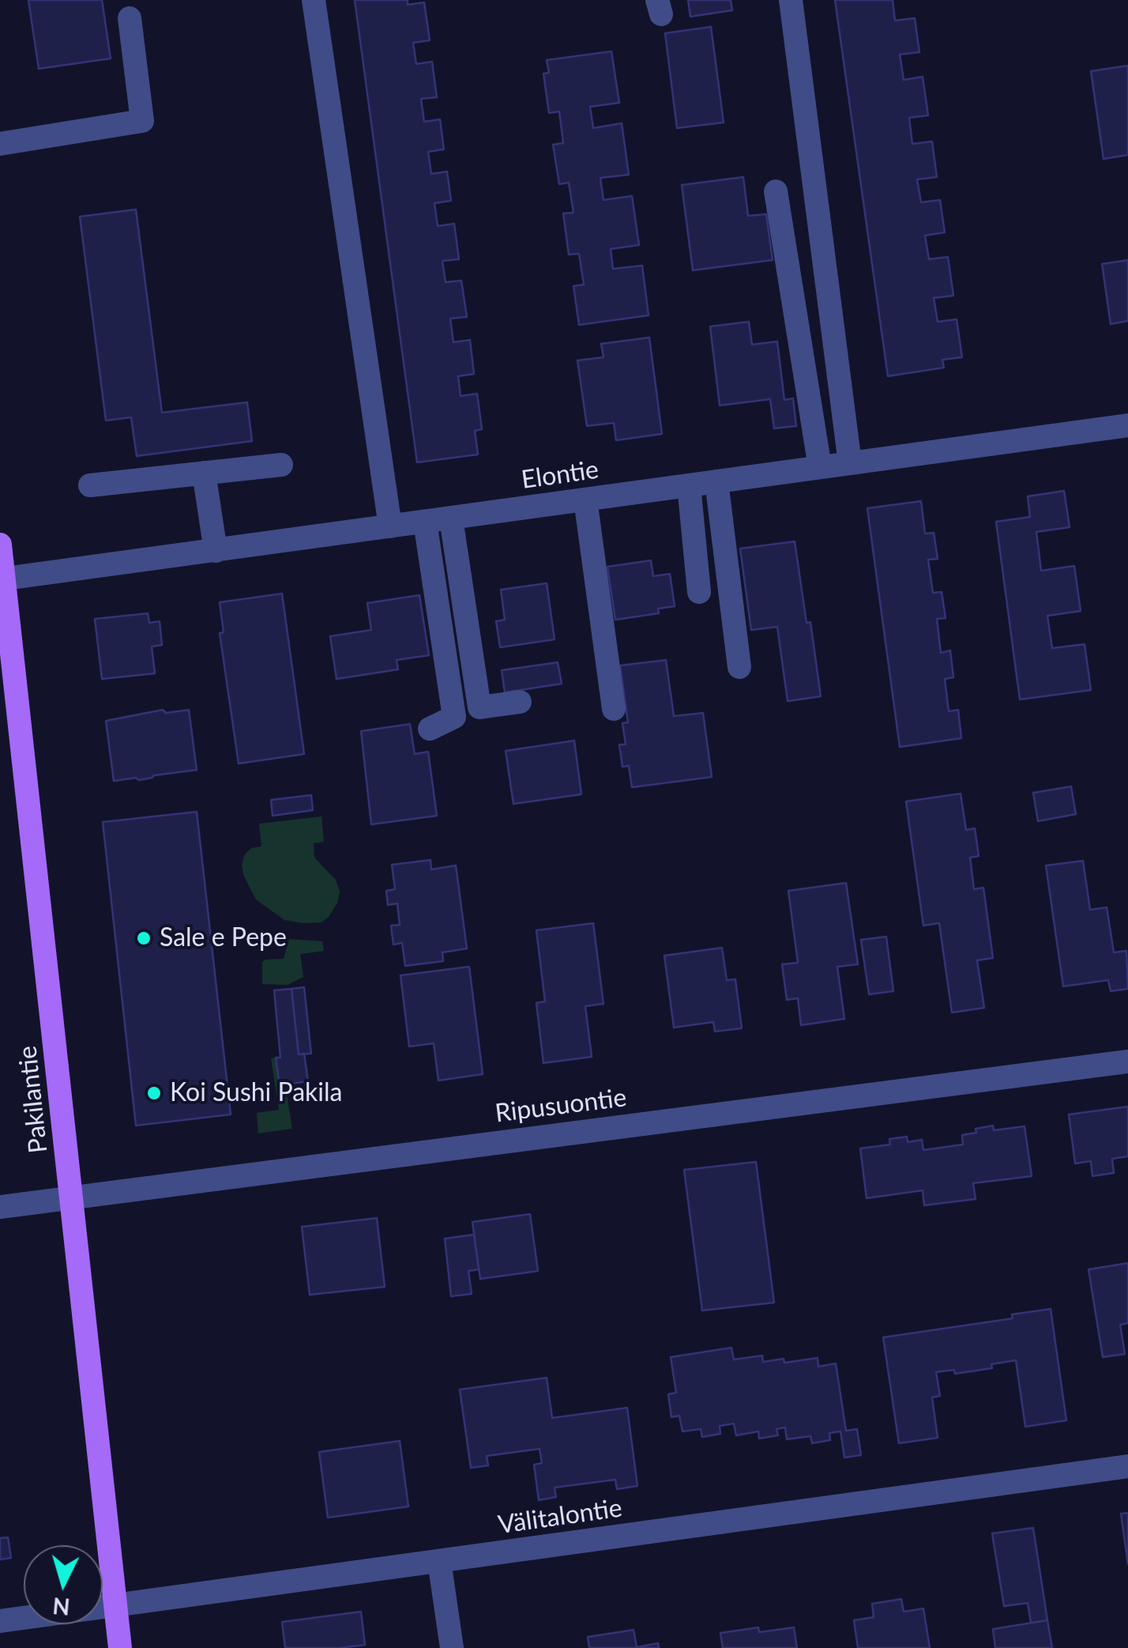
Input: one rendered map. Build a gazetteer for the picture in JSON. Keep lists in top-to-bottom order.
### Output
{
  "streets": {
    "main road": ["Pakilantie"],
    "street": ["Elontie", "Ripusuontie", "Välitalontie"]
  },
  "crossings": [
    ["Elontie", "Pakilantie"],
    ["Pakilantie", "Ripusuontie"],
    ["Pakilantie", "Välitalontie"]
  ],
  "places": ["Sale e Pepe", "Koi Sushi Pakila"],
  "north": "bottom"
}
